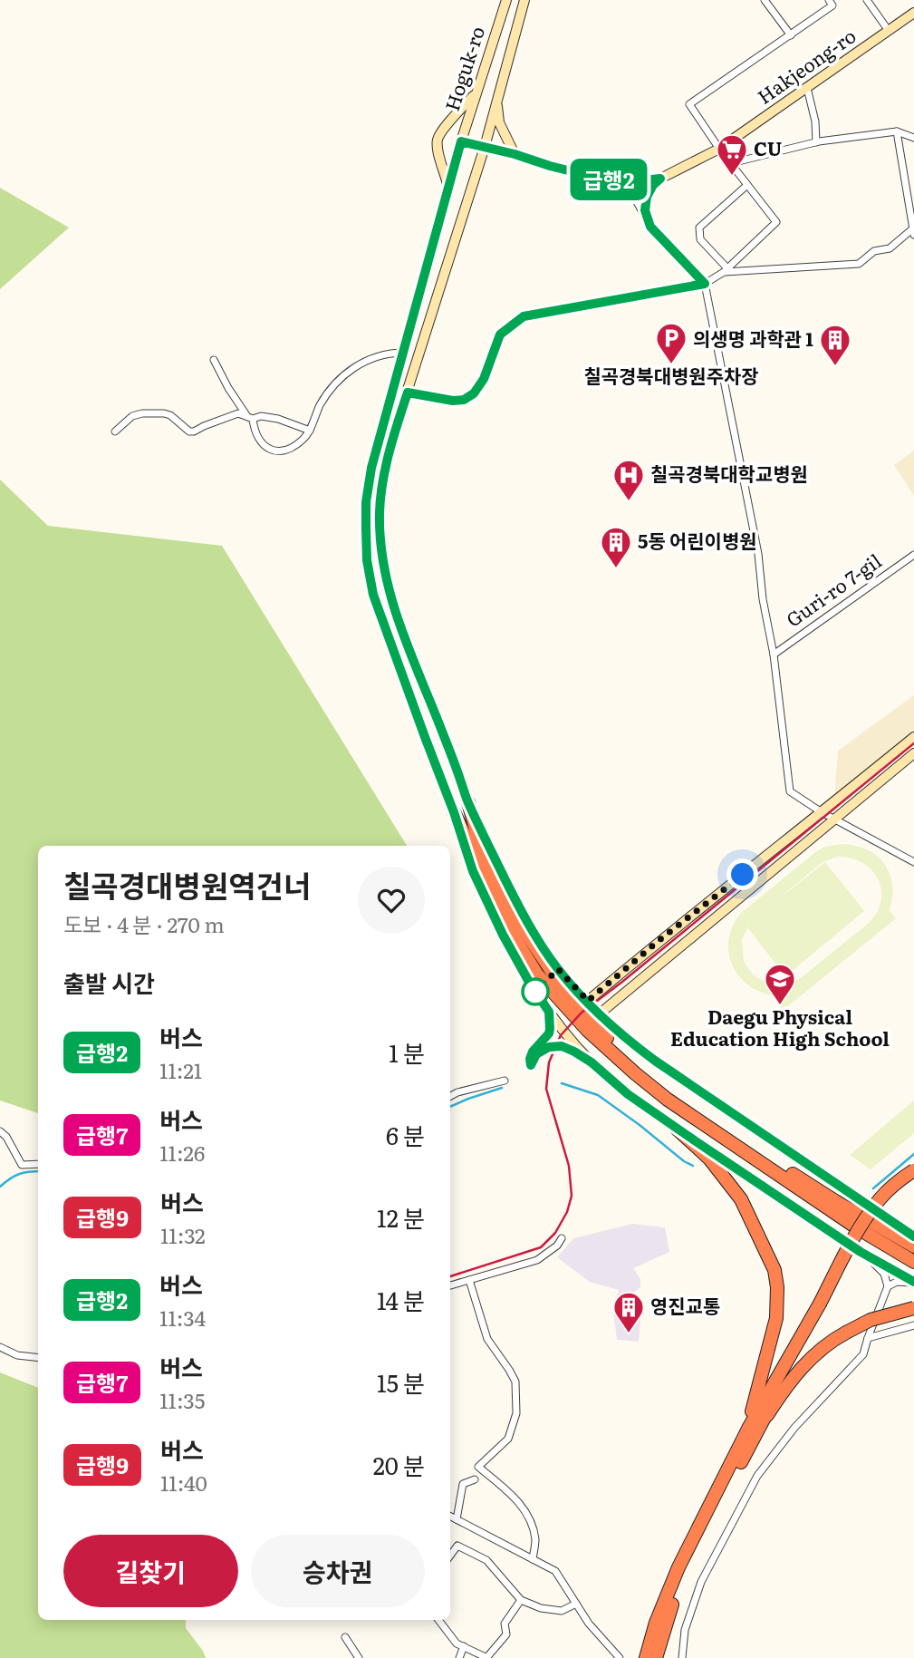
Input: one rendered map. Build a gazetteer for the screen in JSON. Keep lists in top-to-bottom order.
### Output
{
  "streets": {
    "main road": ["Hakjeong-ro", "Hoguk-ro"],
    "street": ["Guri-ro 7-gil"]
  },
  "crossings": [
    ["Hakjeong-ro", "Hoguk-ro"]
  ],
  "places": {
    "supermarket": ["CU"],
    "parking": ["칠곡경북대병원주차장"],
    "building": ["의생명 과학관 1", "5동 어린이병원", "영진교통"],
    "hospital": ["칠곡경북대학교병원"],
    "school or university": ["Daegu Physical Education High School"]
  },
  "lines": ["bus line 급행2"],
  "page": {
    "on_map": "급행2",
    "heading": [
      ["칠곡경대병원역건너", "도보 · 4 분 · 270 m"],
      "출발 시간"
    ],
    "list": [
      {
        "mark": "급행2",
        "name": "버스",
        "note": "11:21",
        "value": "1 분"
      },
      {
        "mark": "급행7",
        "name": "버스",
        "note": "11:26",
        "value": "6 분"
      },
      {
        "mark": "급행9",
        "name": "버스",
        "note": "11:32",
        "value": "12 분"
      },
      {
        "mark": "급행2",
        "name": "버스",
        "note": "11:34",
        "value": "14 분"
      },
      {
        "mark": "급행7",
        "name": "버스",
        "note": "11:35",
        "value": "15 분"
      },
      {
        "mark": "급행9",
        "name": "버스",
        "note": "11:40",
        "value": "20 분"
      }
    ],
    "buttons": ["길찾기", "승차권"]
  }
}
